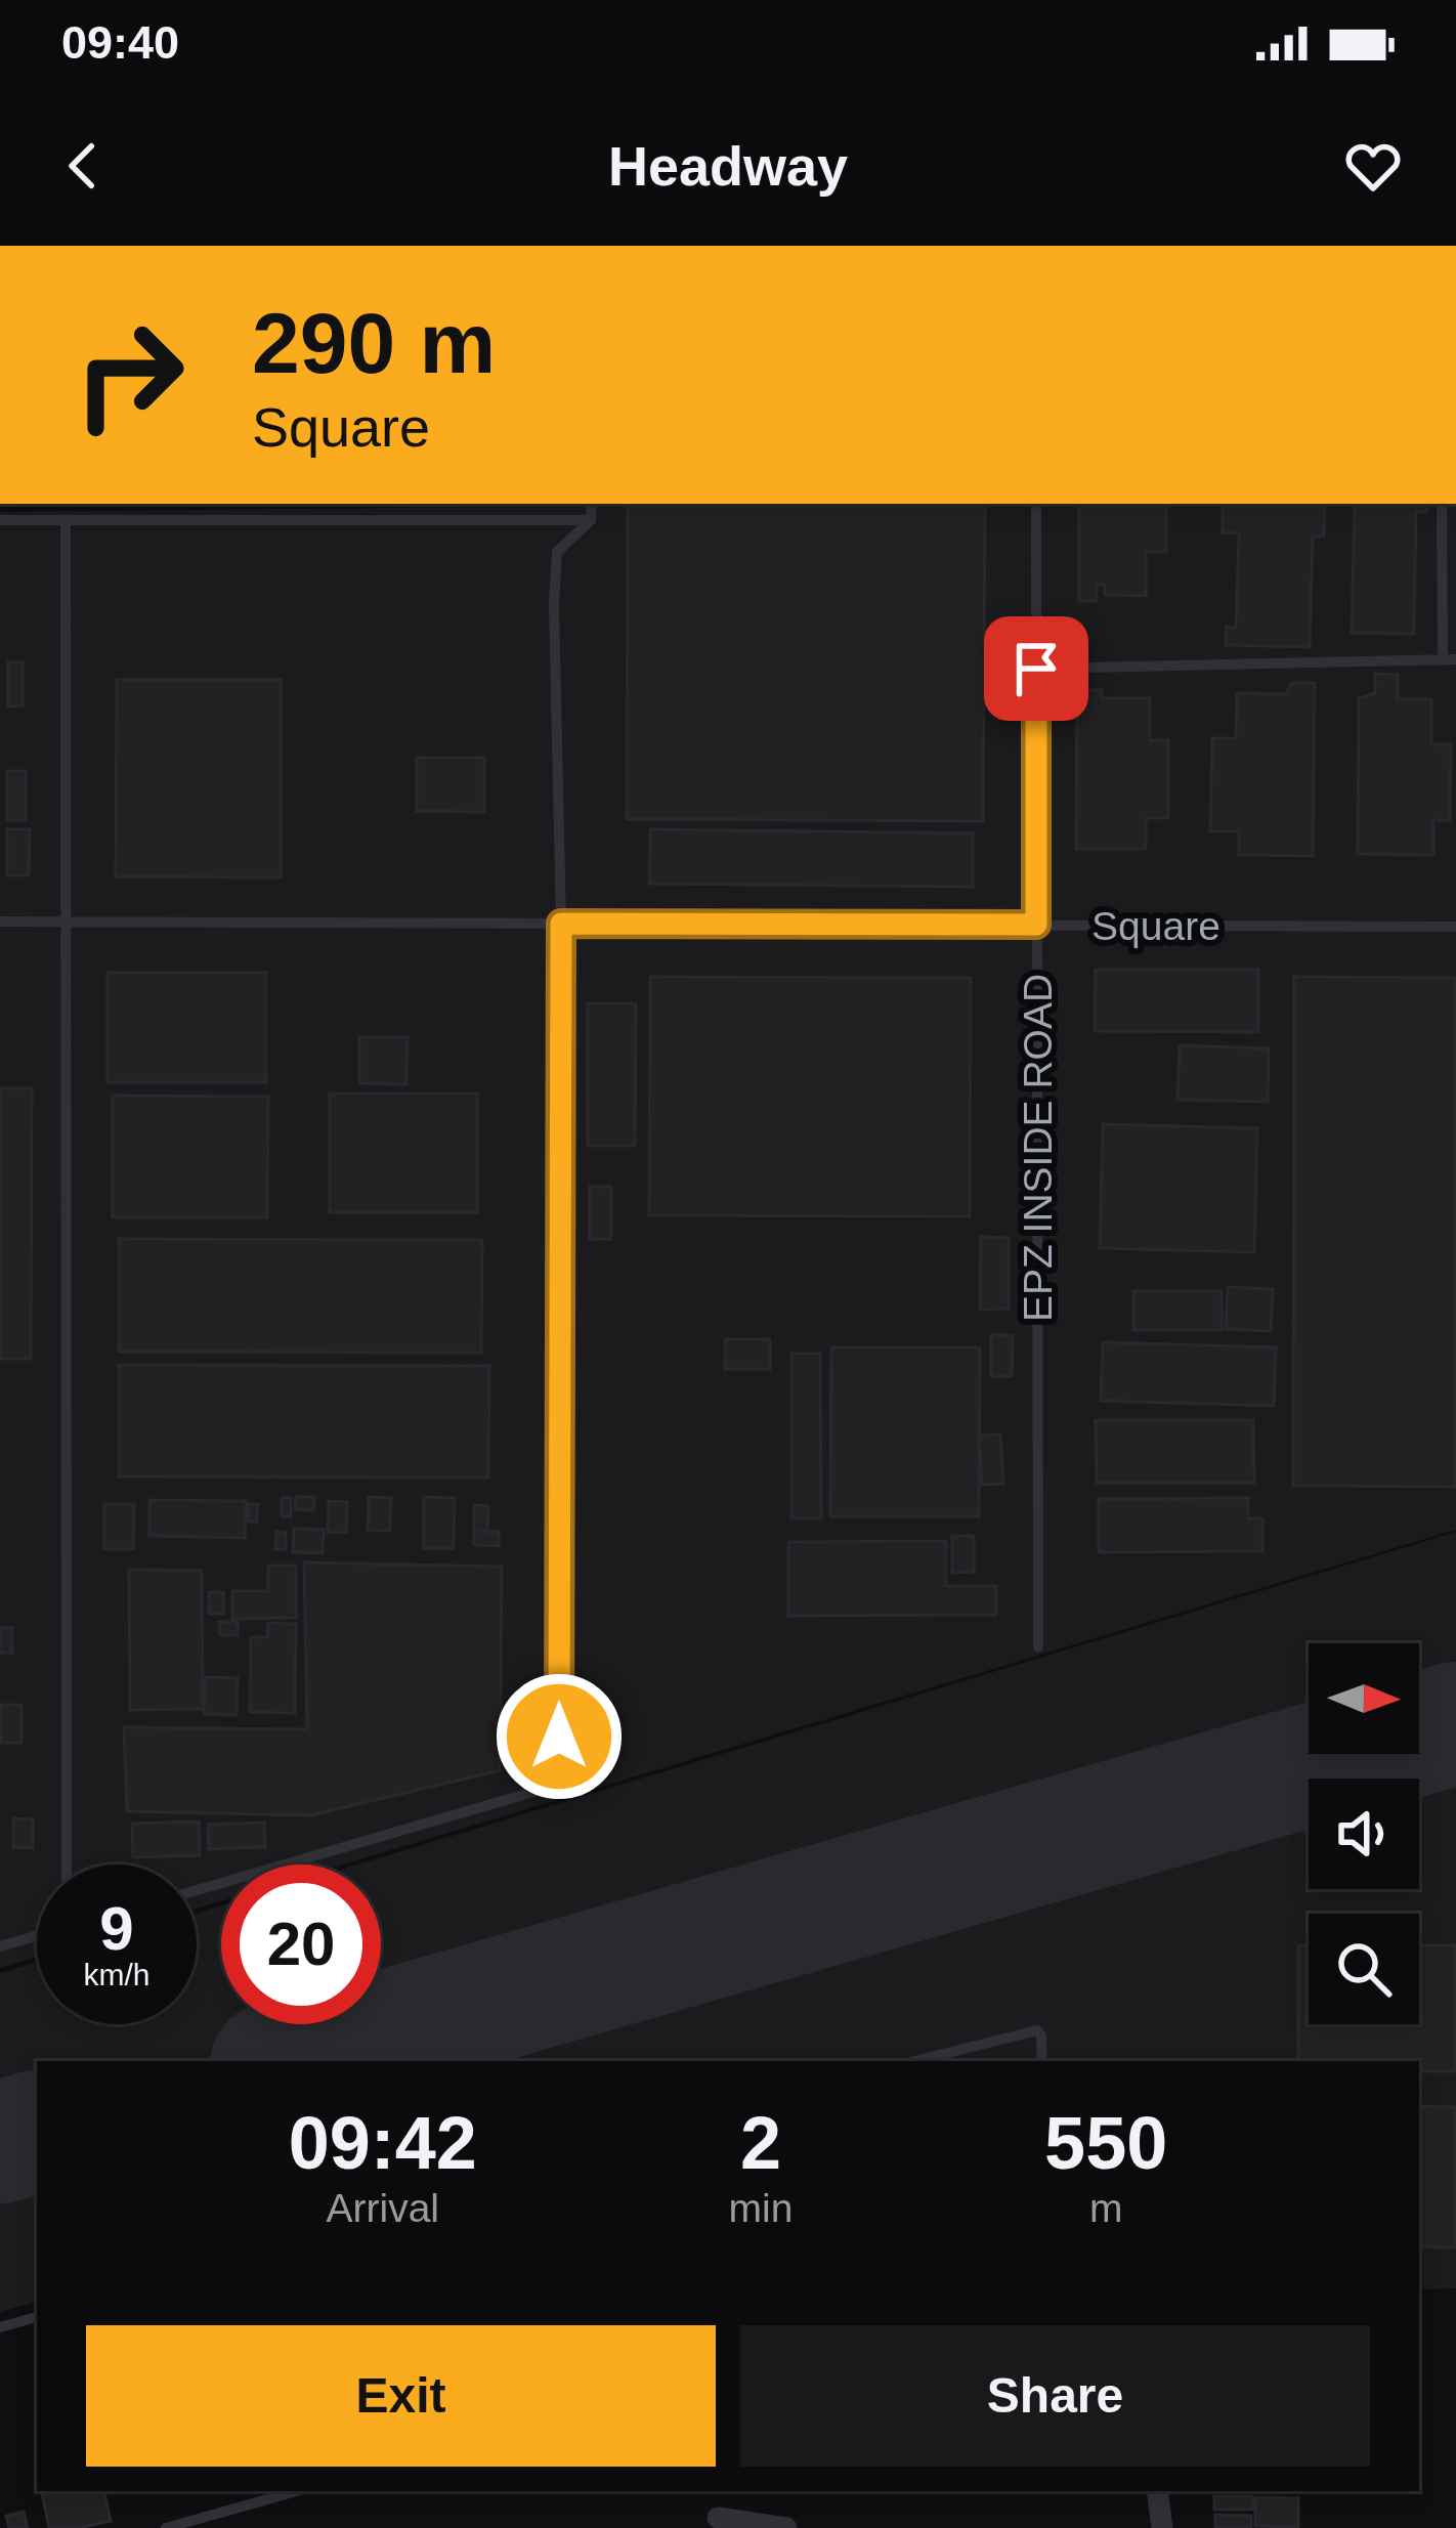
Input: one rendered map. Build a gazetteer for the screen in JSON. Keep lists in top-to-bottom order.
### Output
{
  "streets": {
    "lane": ["Square", "EPZ INSIDE ROAD"]
  },
  "crossings": [
    ["Square", "EPZ INSIDE ROAD"]
  ],
  "north": "right",
  "page": {
    "status": "09:40",
    "header": "Headway",
    "turn": ["290 m", "Square"],
    "speed": "9 km/h",
    "limit": "20",
    "eta": [
      "09:42",
      "Arrival",
      "2",
      "min",
      "550",
      "m"
    ],
    "buttons": ["Exit", "Share"]
  }
}
